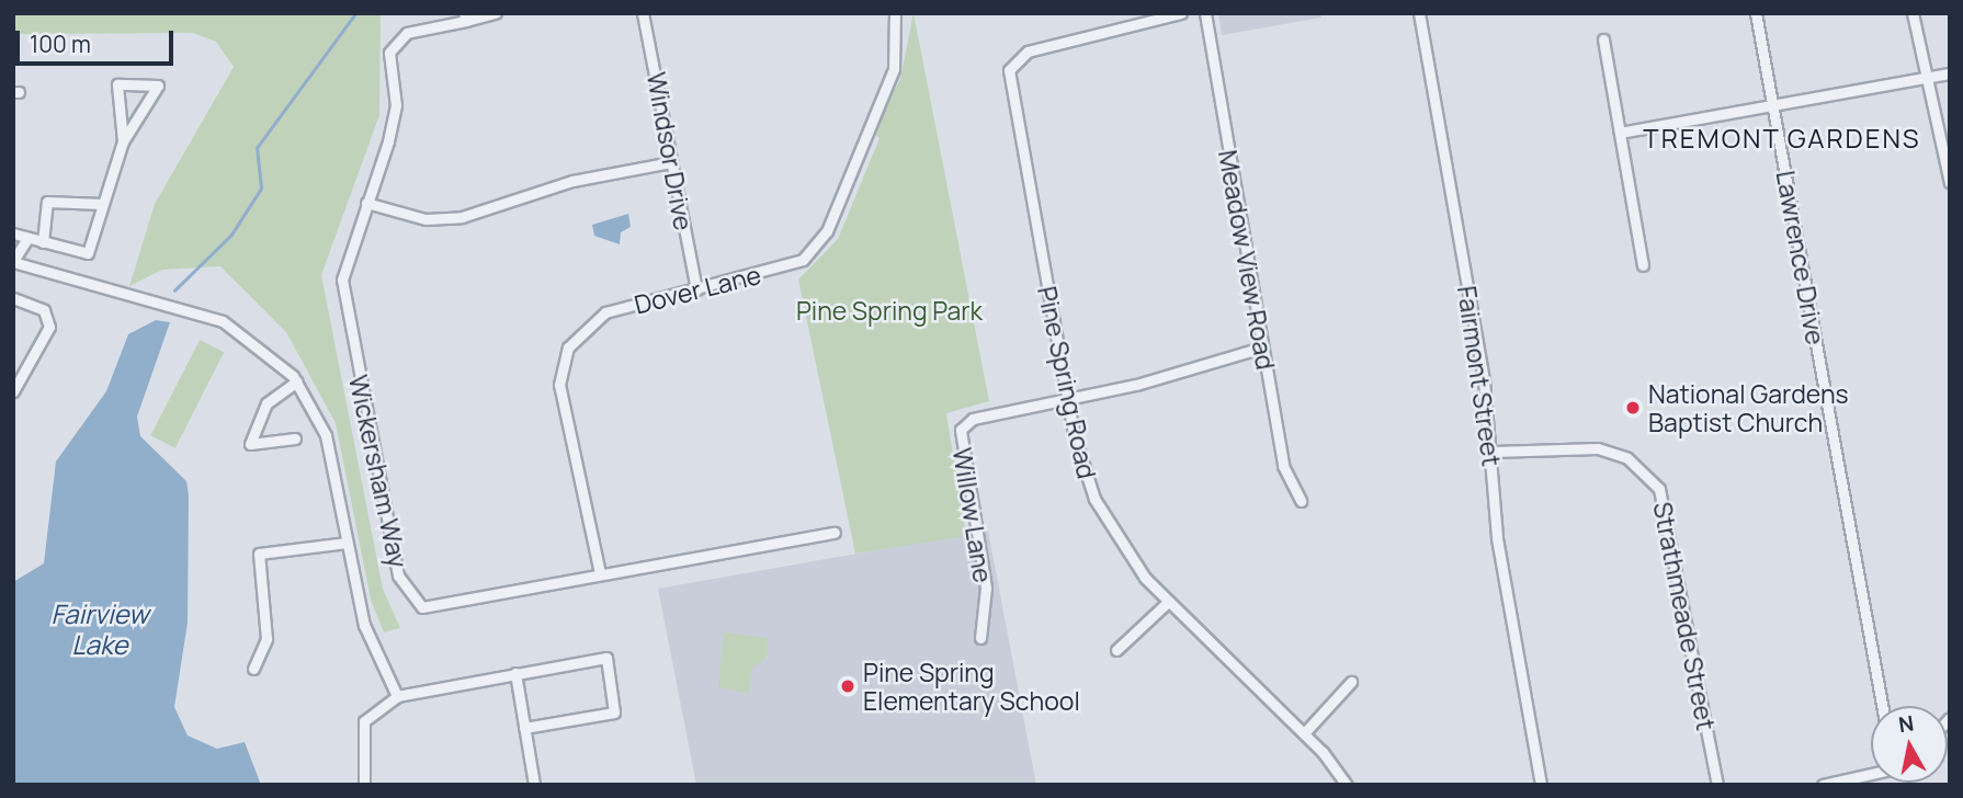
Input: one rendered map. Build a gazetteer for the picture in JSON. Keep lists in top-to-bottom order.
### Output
{
  "streets": {
    "street": [
      "Windsor Drive",
      "Lawrence Drive",
      "Meadow View Road",
      "Dover Lane",
      "Fairmont Street",
      "Pine Spring Road",
      "Wickersham Way",
      "Willow Lane",
      "Strathmeade Street"
    ]
  },
  "crossings": [
    ["Windsor Drive", "Dover Lane"],
    ["Meadow View Road", "Willow Lane"],
    ["Dover Lane", "Wickersham Way"],
    ["Fairmont Street", "Strathmeade Street"],
    ["Pine Spring Road", "Willow Lane"]
  ],
  "districts": ["TREMONT GARDENS"],
  "water": ["Fairview Lake"],
  "parks": ["Pine Spring Park"],
  "places": ["National Gardens Baptist Church", "Pine Spring Elementary School"],
  "scale_bar": "100 m",
  "north": "top"
}
